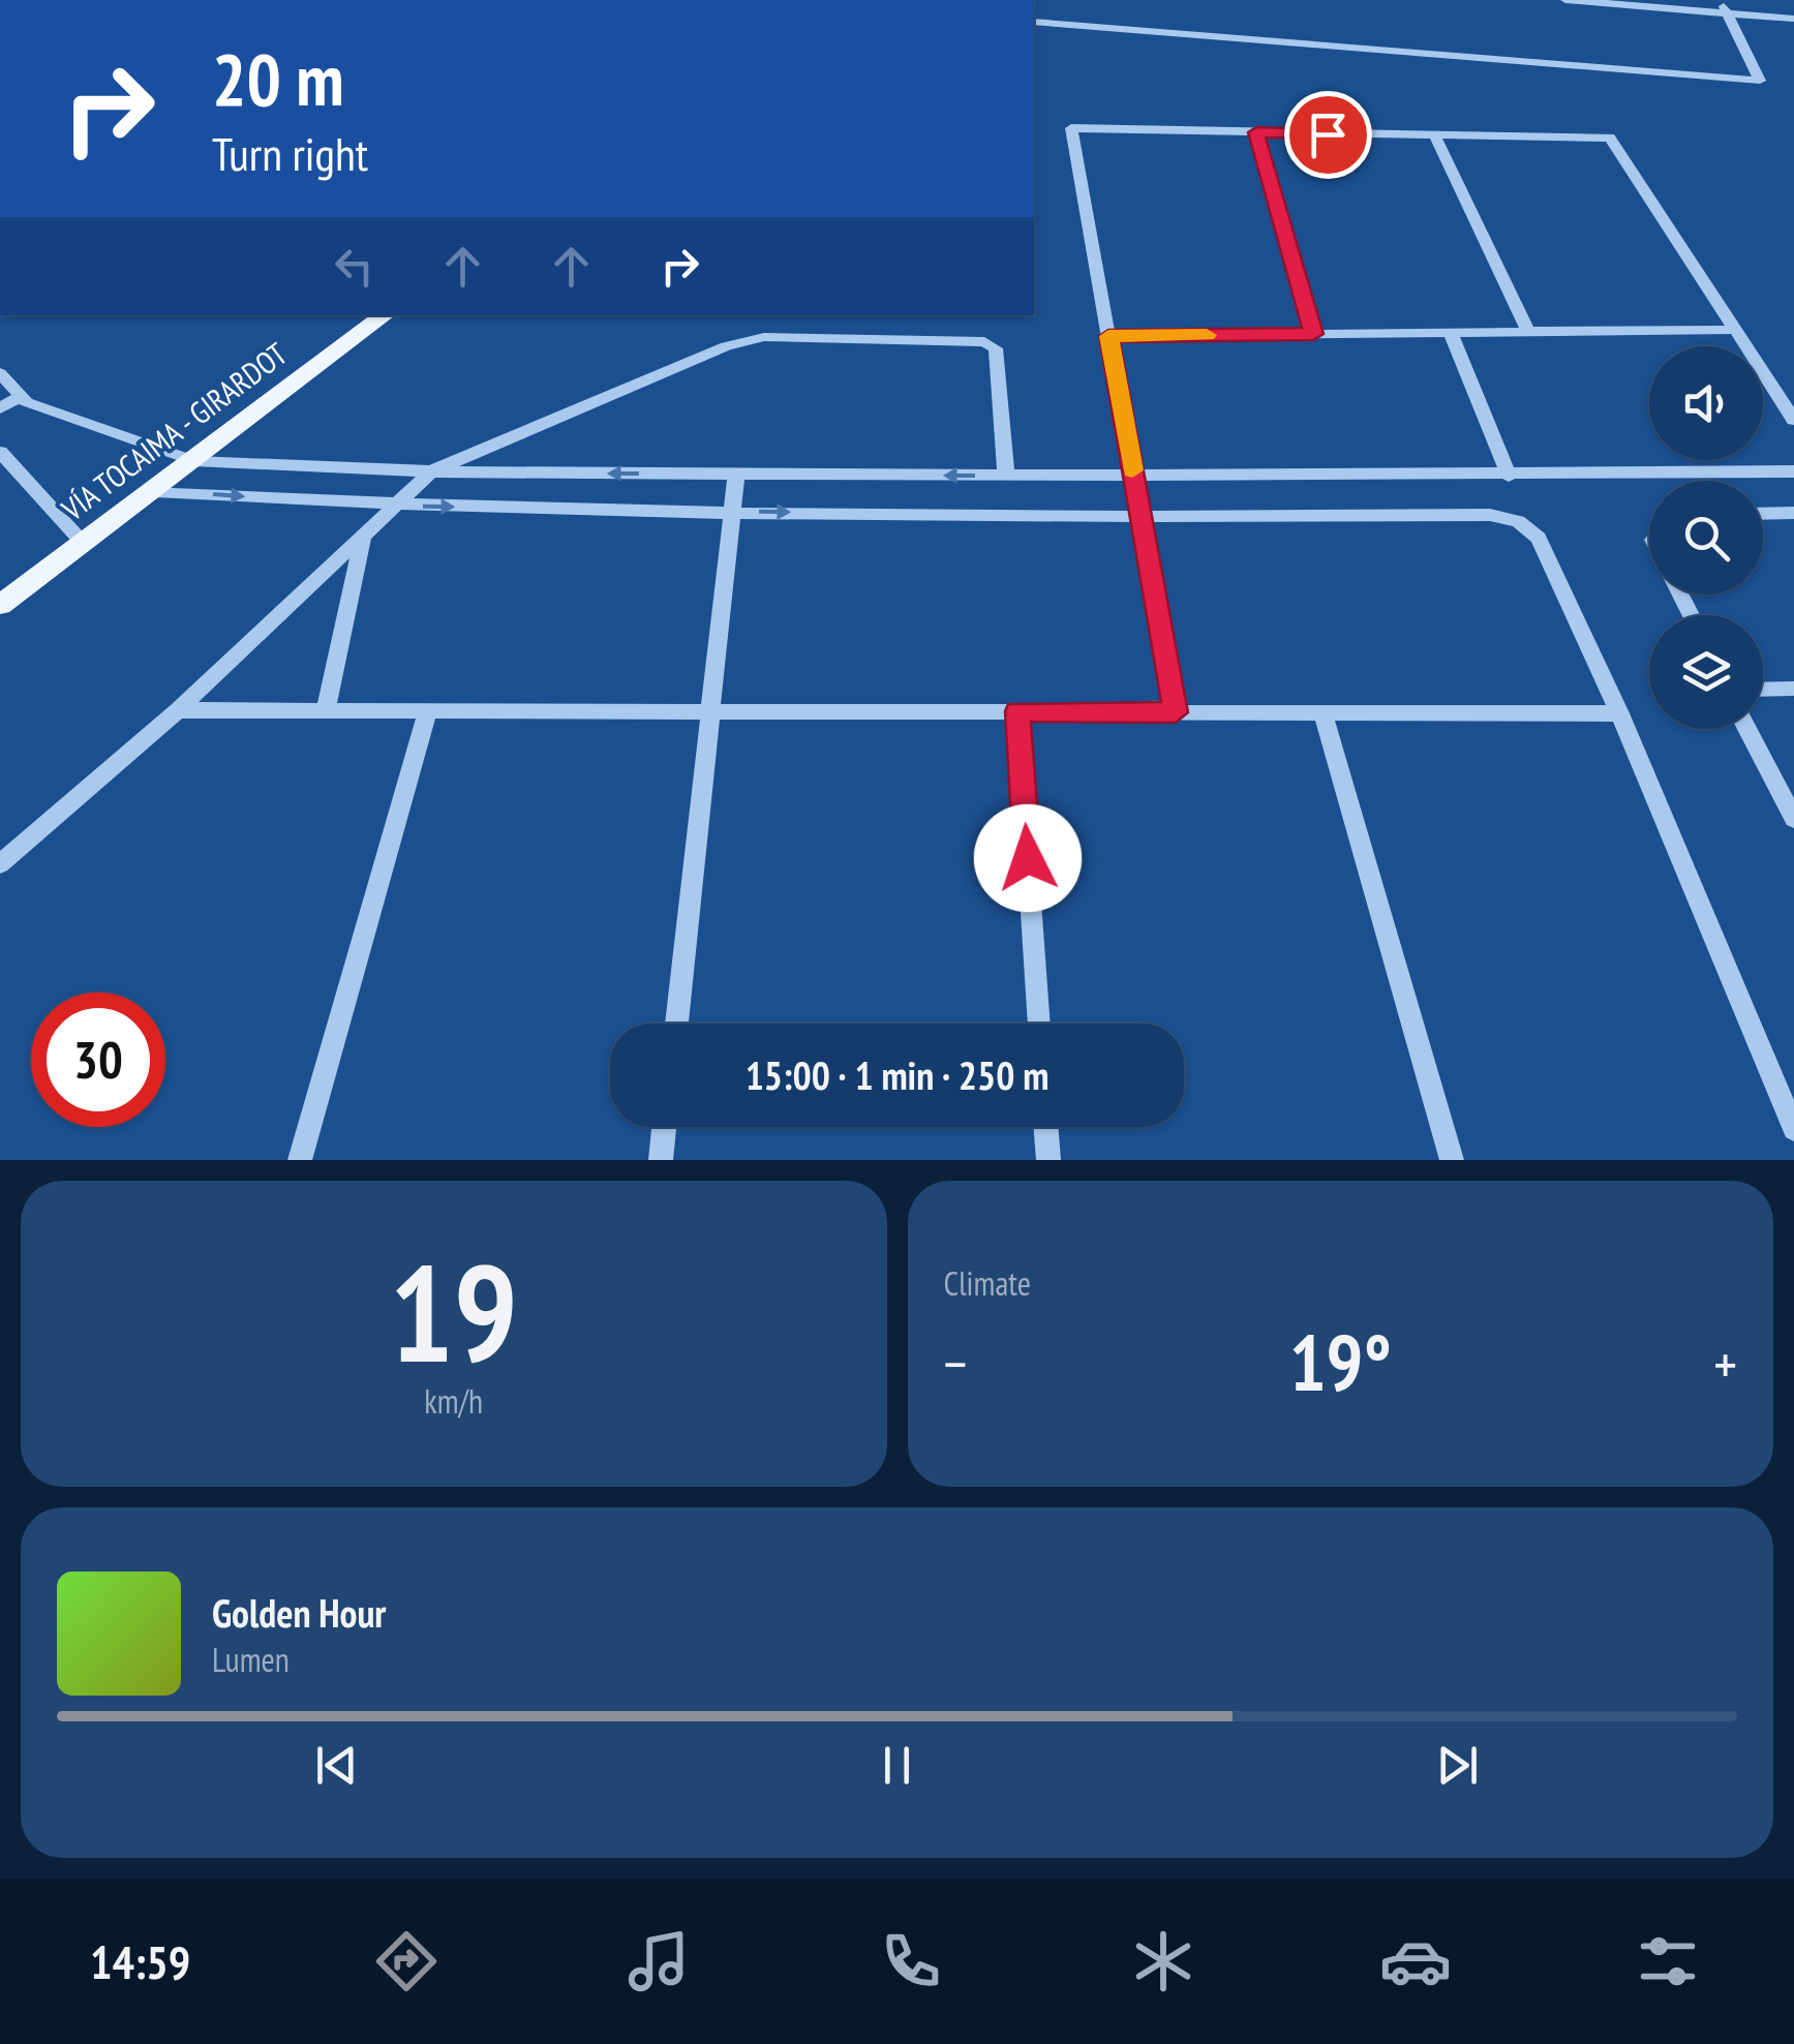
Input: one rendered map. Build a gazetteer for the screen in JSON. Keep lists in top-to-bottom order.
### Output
{
  "streets": {
    "main road": ["VÍA TOCAIMA - GIRARDOT"]
  },
  "page": {
    "turn": ["20 m", "Turn right"],
    "limit": "30",
    "trip": "15:00 · 1 min · 250 m",
    "tile": [
      ["19", "km/h"],
      "Climate"
    ],
    "heat": ["−", "19°", "+"],
    "song": ["Golden Hour", "Lumen"],
    "tabs": "14:59"
  }
}
